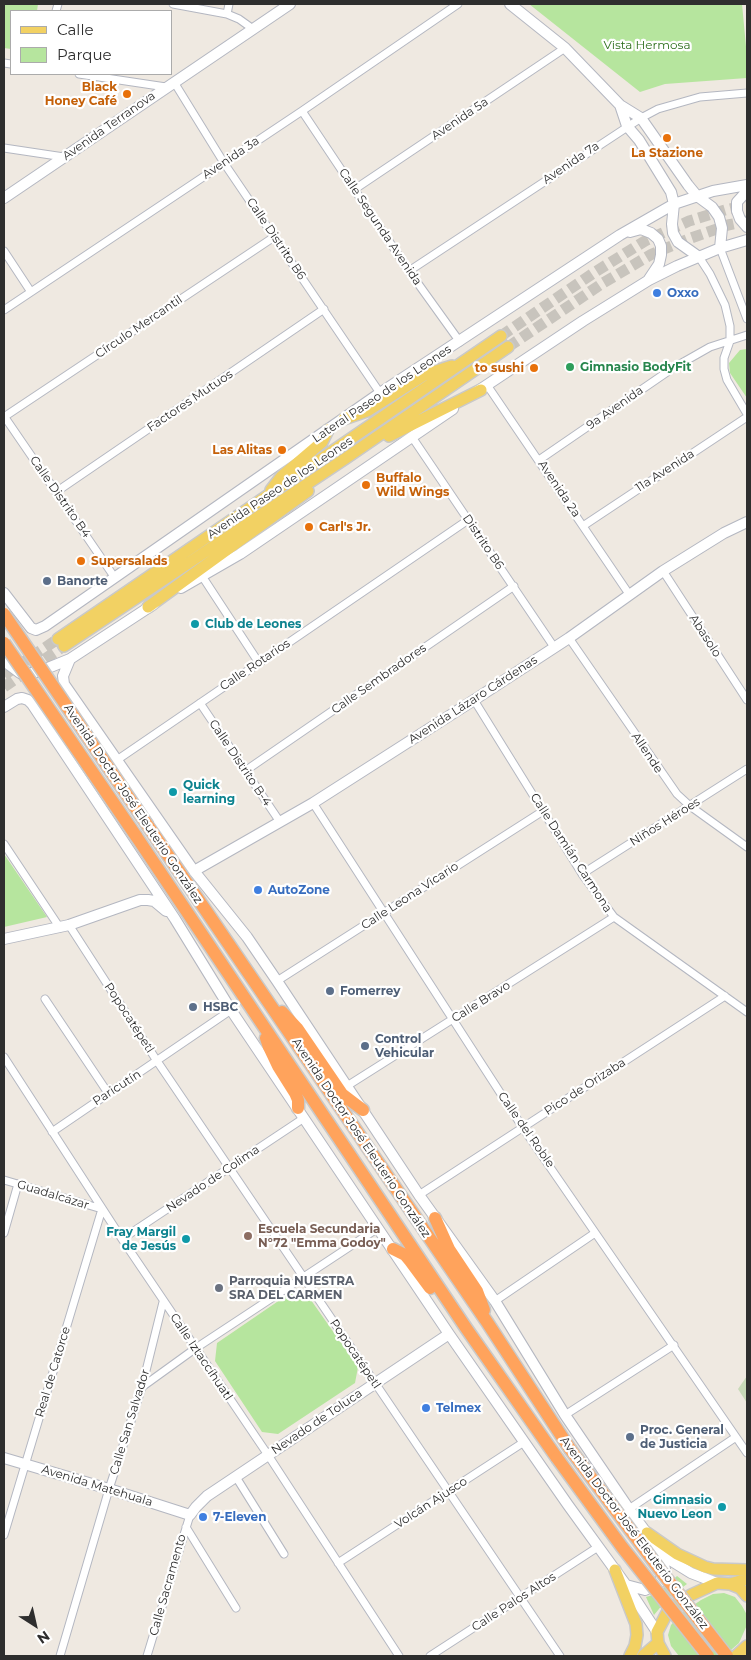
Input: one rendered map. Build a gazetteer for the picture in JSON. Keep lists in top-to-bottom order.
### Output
{
  "streets": {
    "highway": ["Avenida Doctor José Eleuterio González"],
    "main road": ["Avenida Paseo de los Leones"],
    "street": [
      "Avenida 5a",
      "Avenida Terranova",
      "Avenida 3a",
      "Avenida 7a",
      "Calle Segunda Avenida",
      "Calle Distrito B6",
      "Círculo Mercantil",
      "Lateral Paseo de los Leones",
      "Factores Mutuos",
      "9a Avenida",
      "11a Avenida",
      "Avenida 2a",
      "Calle Distrito B4",
      "Distrito B6",
      "Abasolo",
      "Calle Rotarios",
      "Calle Sembradores",
      "Avenida Lázaro Cárdenas",
      "Allende",
      "Calle Distrito B-4",
      "Niños Héroes",
      "Calle Damián Carmona",
      "Calle Leona Vicario",
      "Calle Bravo",
      "Popocatépetl",
      "Pico de Orizaba",
      "Paricutín",
      "Calle del Roble",
      "Nevado de Colima",
      "Guadalcázar",
      "Calle Iztaccíhuatl",
      "Real de Catorce",
      "Calle San Salvador",
      "Nevado de Toluca",
      "Avenida Matehuala",
      "Volcán Ajusco",
      "Calle Sacramento",
      "Calle Palos Altos"
    ]
  },
  "crossings": [
    ["Avenida 5a", "Calle Segunda Avenida"],
    ["Avenida Terranova", "Calle Distrito B6"],
    ["Avenida 3a", "Calle Segunda Avenida"],
    ["Avenida 3a", "Calle Distrito B6"],
    ["Avenida 7a", "Calle Segunda Avenida"],
    ["Calle Segunda Avenida", "Lateral Paseo de los Leones"],
    ["Calle Distrito B6", "Círculo Mercantil"],
    ["Calle Distrito B6", "Lateral Paseo de los Leones"],
    ["Calle Distrito B6", "Factores Mutuos"],
    ["Círculo Mercantil", "Calle Distrito B4"],
    ["Lateral Paseo de los Leones", "Calle Distrito B4"],
    ["Factores Mutuos", "Calle Distrito B4"],
    ["9a Avenida", "Avenida 2a"],
    ["11a Avenida", "Avenida 2a"],
    ["Avenida 2a", "Avenida Lázaro Cárdenas"],
    ["Distrito B6", "Calle Rotarios"],
    ["Distrito B6", "Calle Sembradores"],
    ["Distrito B6", "Avenida Lázaro Cárdenas"],
    ["Abasolo", "Avenida Lázaro Cárdenas"],
    ["Calle Rotarios", "Calle Distrito B-4"],
    ["Calle Rotarios", "Avenida Doctor José Eleuterio González"],
    ["Calle Sembradores", "Calle Distrito B-4"],
    ["Avenida Lázaro Cárdenas", "Allende"],
    ["Avenida Lázaro Cárdenas", "Calle Distrito B-4"],
    ["Avenida Lázaro Cárdenas", "Avenida Doctor José Eleuterio González"],
    ["Avenida Lázaro Cárdenas", "Calle Damián Carmona"],
    ["Avenida Lázaro Cárdenas", "Calle del Roble"],
    ["Allende", "Niños Héroes"],
    ["Avenida Doctor José Eleuterio González", "Calle Leona Vicario"],
    ["Avenida Doctor José Eleuterio González", "Calle Bravo"],
    ["Avenida Doctor José Eleuterio González", "Pico de Orizaba"],
    ["Niños Héroes", "Calle Damián Carmona"],
    ["Calle Damián Carmona", "Calle Leona Vicario"],
    ["Calle Damián Carmona", "Calle Bravo"],
    ["Calle Damián Carmona", "Pico de Orizaba"],
    ["Calle Leona Vicario", "Calle del Roble"],
    ["Calle Bravo", "Calle del Roble"],
    ["Popocatépetl", "Paricutín"],
    ["Popocatépetl", "Nevado de Colima"],
    ["Popocatépetl", "Nevado de Toluca"],
    ["Popocatépetl", "Volcán Ajusco"],
    ["Popocatépetl", "Calle Palos Altos"],
    ["Pico de Orizaba", "Calle del Roble"],
    ["Paricutín", "Calle Iztaccíhuatl"],
    ["Nevado de Colima", "Calle Iztaccíhuatl"],
    ["Guadalcázar", "Calle Iztaccíhuatl"],
    ["Guadalcázar", "Real de Catorce"],
    ["Calle Iztaccíhuatl", "Real de Catorce"],
    ["Calle Iztaccíhuatl", "Calle San Salvador"],
    ["Calle Iztaccíhuatl", "Nevado de Toluca"],
    ["Calle Iztaccíhuatl", "Volcán Ajusco"],
    ["Real de Catorce", "Avenida Matehuala"],
    ["Calle San Salvador", "Avenida Matehuala"],
    ["Nevado de Toluca", "Avenida Matehuala"],
    ["Nevado de Toluca", "Calle Sacramento"],
    ["Avenida Matehuala", "Calle Sacramento"]
  ],
  "parks": ["Vista Hermosa"],
  "places": [
    "Black Honey Café",
    "La Stazione",
    "Oxxo",
    "Gimnasio BodyFit",
    "to sushi",
    "Las Alitas",
    "Buffalo Wild Wings",
    "Carl's Jr.",
    "Supersalads",
    "Banorte",
    "Club de Leones",
    "Quick learning",
    "AutoZone",
    "Fomerrey",
    "HSBC",
    "Control Vehicular",
    "Escuela Secundaria N°72 \"Emma Godoy\"",
    "Fray Margil de Jesús",
    "Parroquia NUESTRA SRA DEL CARMEN",
    "Telmex",
    "Proc. General de Justicia",
    "Gimnasio Nuevo Leon",
    "7-Eleven"
  ],
  "legend": ["Calle", "Parque"],
  "north": "bottom right"
}
